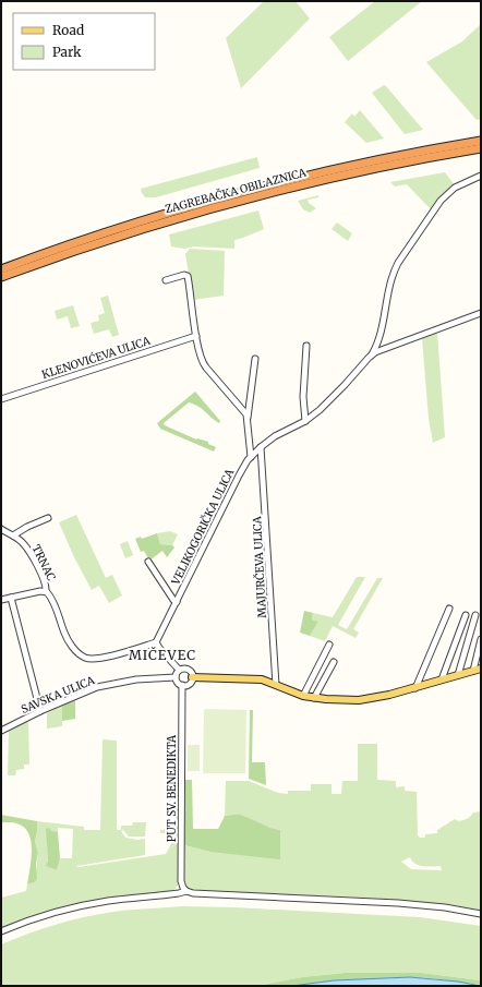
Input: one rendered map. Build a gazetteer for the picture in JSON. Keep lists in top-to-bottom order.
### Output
{
  "streets": {
    "highway": ["ZAGREBAČKA OBILAZNICA"],
    "street": [
      "KLENOVIĆEVA ULICA",
      "VELIKOGORIČKA ULICA",
      "TRNAC",
      "MAJURČEVA ULICA",
      "SAVSKA ULICA",
      "PUT SV. BENEDIKTA"
    ]
  },
  "crossings": [
    ["VELIKOGORIČKA ULICA", "TRNAC"],
    ["VELIKOGORIČKA ULICA", "MAJURČEVA ULICA"],
    ["SAVSKA ULICA", "PUT SV. BENEDIKTA"]
  ],
  "districts": ["MIČEVEC"],
  "legend": ["Road", "Park"]
}
